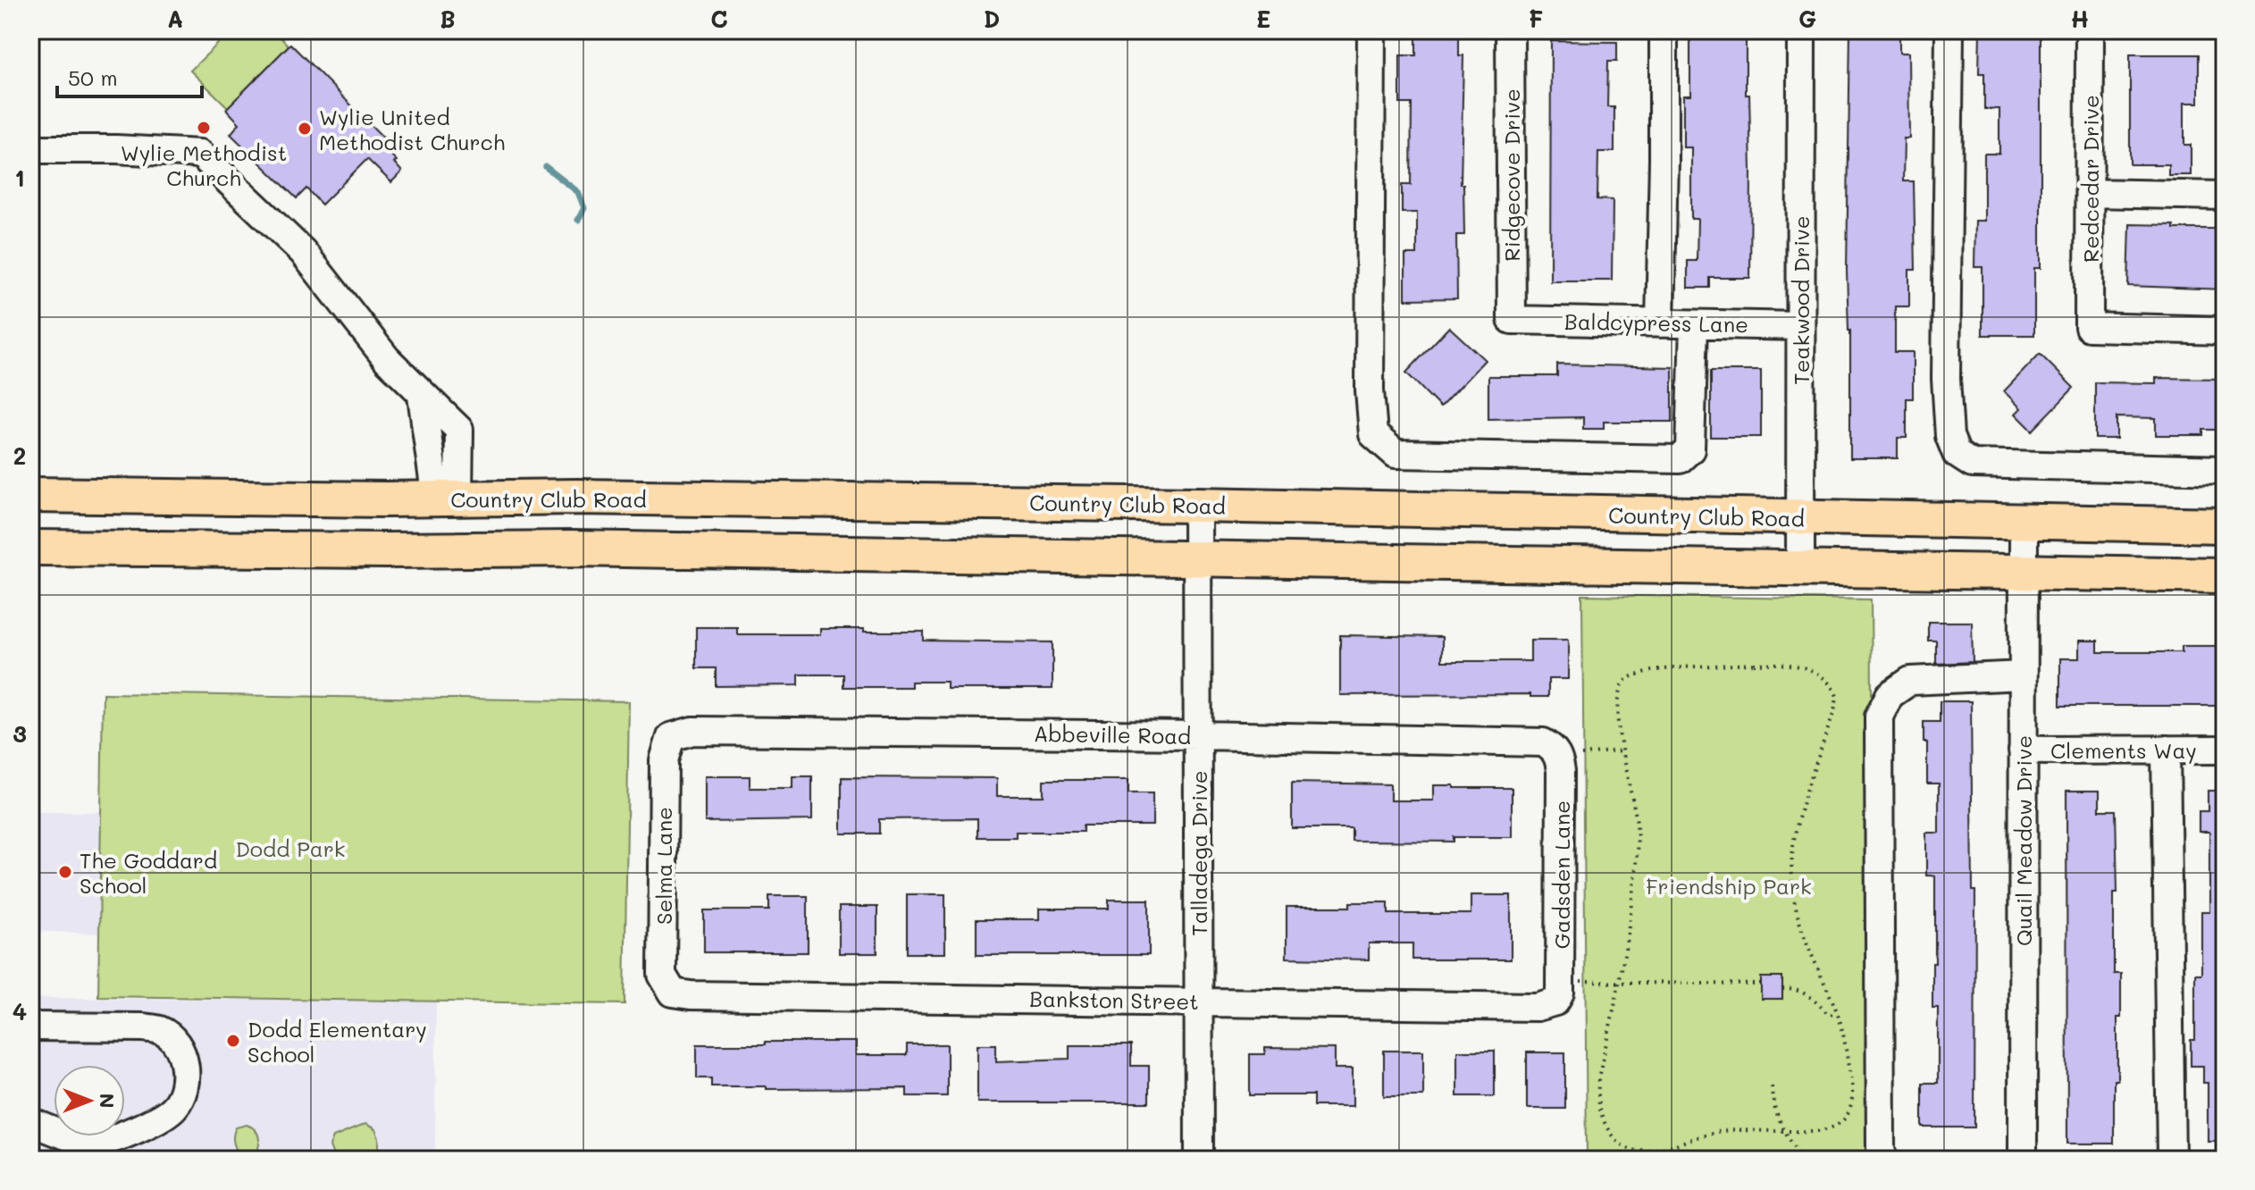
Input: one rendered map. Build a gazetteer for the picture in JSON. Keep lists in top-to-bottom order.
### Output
{
  "streets": {
    "main road": ["Country Club Road"],
    "street": [
      "Ridgecove Drive",
      "Redcedar Drive",
      "Teakwood Drive",
      "Baldcypress Lane",
      "Abbeville Road",
      "Clements Way",
      "Quail Meadow Drive",
      "Talladega Drive",
      "Selma Lane",
      "Gadsden Lane",
      "Bankston Street"
    ]
  },
  "crossings": [
    ["Ridgecove Drive", "Baldcypress Lane"],
    ["Teakwood Drive", "Baldcypress Lane"],
    ["Teakwood Drive", "Country Club Road"],
    ["Country Club Road", "Quail Meadow Drive"],
    ["Country Club Road", "Talladega Drive"],
    ["Abbeville Road", "Talladega Drive"],
    ["Abbeville Road", "Selma Lane"],
    ["Abbeville Road", "Gadsden Lane"],
    ["Clements Way", "Quail Meadow Drive"],
    ["Talladega Drive", "Bankston Street"],
    ["Selma Lane", "Bankston Street"],
    ["Gadsden Lane", "Bankston Street"]
  ],
  "parks": ["Dodd Park", "Friendship Park"],
  "places": [
    "Wylie Methodist Church",
    "Wylie United Methodist Church",
    "The Goddard School",
    "Dodd Elementary School"
  ],
  "scale_bar": "50 m",
  "north": "right",
  "grid": {
    "columns": [
      "A",
      "B",
      "C",
      "D",
      "E",
      "F",
      "G",
      "H"
    ],
    "rows": [
      "1",
      "2",
      "3",
      "4"
    ]
  }
}
